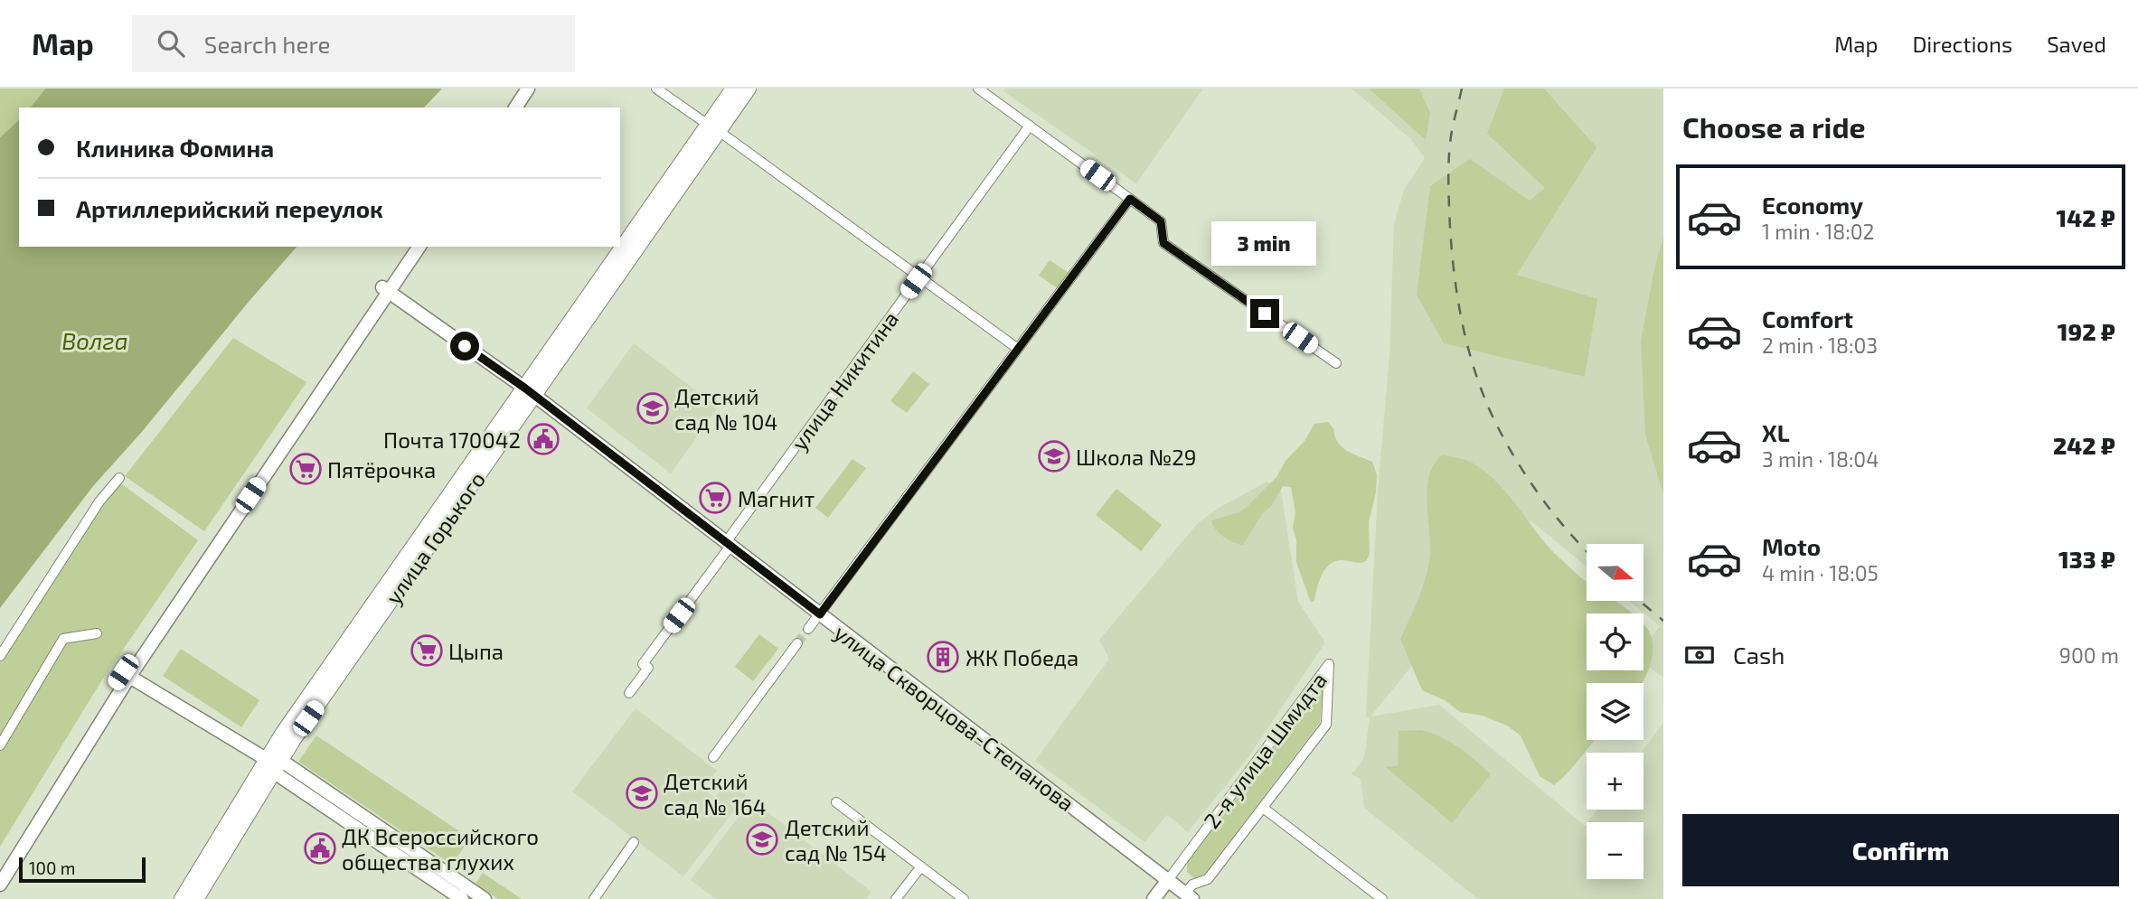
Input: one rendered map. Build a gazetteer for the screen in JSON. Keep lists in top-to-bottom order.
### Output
{
  "streets": {
    "main road": ["улица Горького", "улица Скворцова-Степанова"],
    "street": ["улица Никитина", "2-я улица Шмидта"]
  },
  "crossings": [
    ["улица Никитина", "улица Скворцова-Степанова"],
    ["улица Горького", "улица Скворцова-Степанова"],
    ["улица Скворцова-Степанова", "2-я улица Шмидта"]
  ],
  "water": ["Волга"],
  "places": {
    "school or university": [
      "Детский сад № 104",
      "Школа №29",
      "Детский сад № 164",
      "Детский сад № 154"
    ],
    "public building": ["Почта 170042", "ДК Всероссийского общества глухих"],
    "supermarket": ["Пятёрочка", "Магнит", "Цыпа"],
    "building": ["ЖК Победа"]
  },
  "scale_bar": "100 m",
  "north": "right",
  "page": {
    "header": "Map",
    "search": "Search here",
    "nav": ["Map", "Directions", "Saved"],
    "heading": "Choose a ride",
    "banner": ["Клиника Фомина", "Артиллерийский переулок"],
    "list": [
      {
        "name": "Economy",
        "note": "1 min · 18:02",
        "value": "142 ₽"
      },
      {
        "name": "Comfort",
        "note": "2 min · 18:03",
        "value": "192 ₽"
      },
      {
        "name": "XL",
        "note": "3 min · 18:04",
        "value": "242 ₽"
      },
      {
        "name": "Moto",
        "note": "4 min · 18:05",
        "value": "133 ₽"
      }
    ],
    "bubble": "3 min",
    "map_buttons": ["+", "−"],
    "pay": ["Cash", "900 m"],
    "buttons": "Confirm",
    "scale": "100 m"
  }
}
